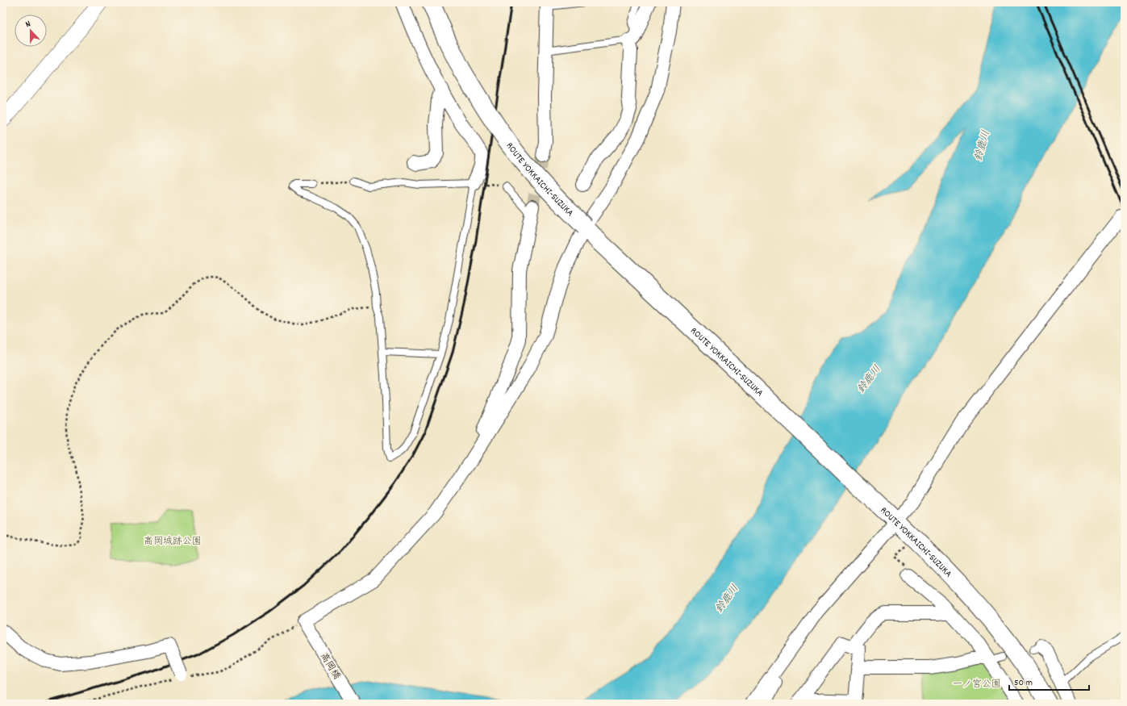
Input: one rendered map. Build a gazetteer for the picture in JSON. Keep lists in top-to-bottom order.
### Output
{
  "streets": {
    "main road": ["ROUTE YOKKAICHI-SUZUKA"],
    "street": ["高岡橋"]
  },
  "water": ["鈴鹿川"],
  "parks": ["高岡城跡公園", "一ノ宮公園"],
  "scale_bar": "50 m",
  "north": "top"
}
